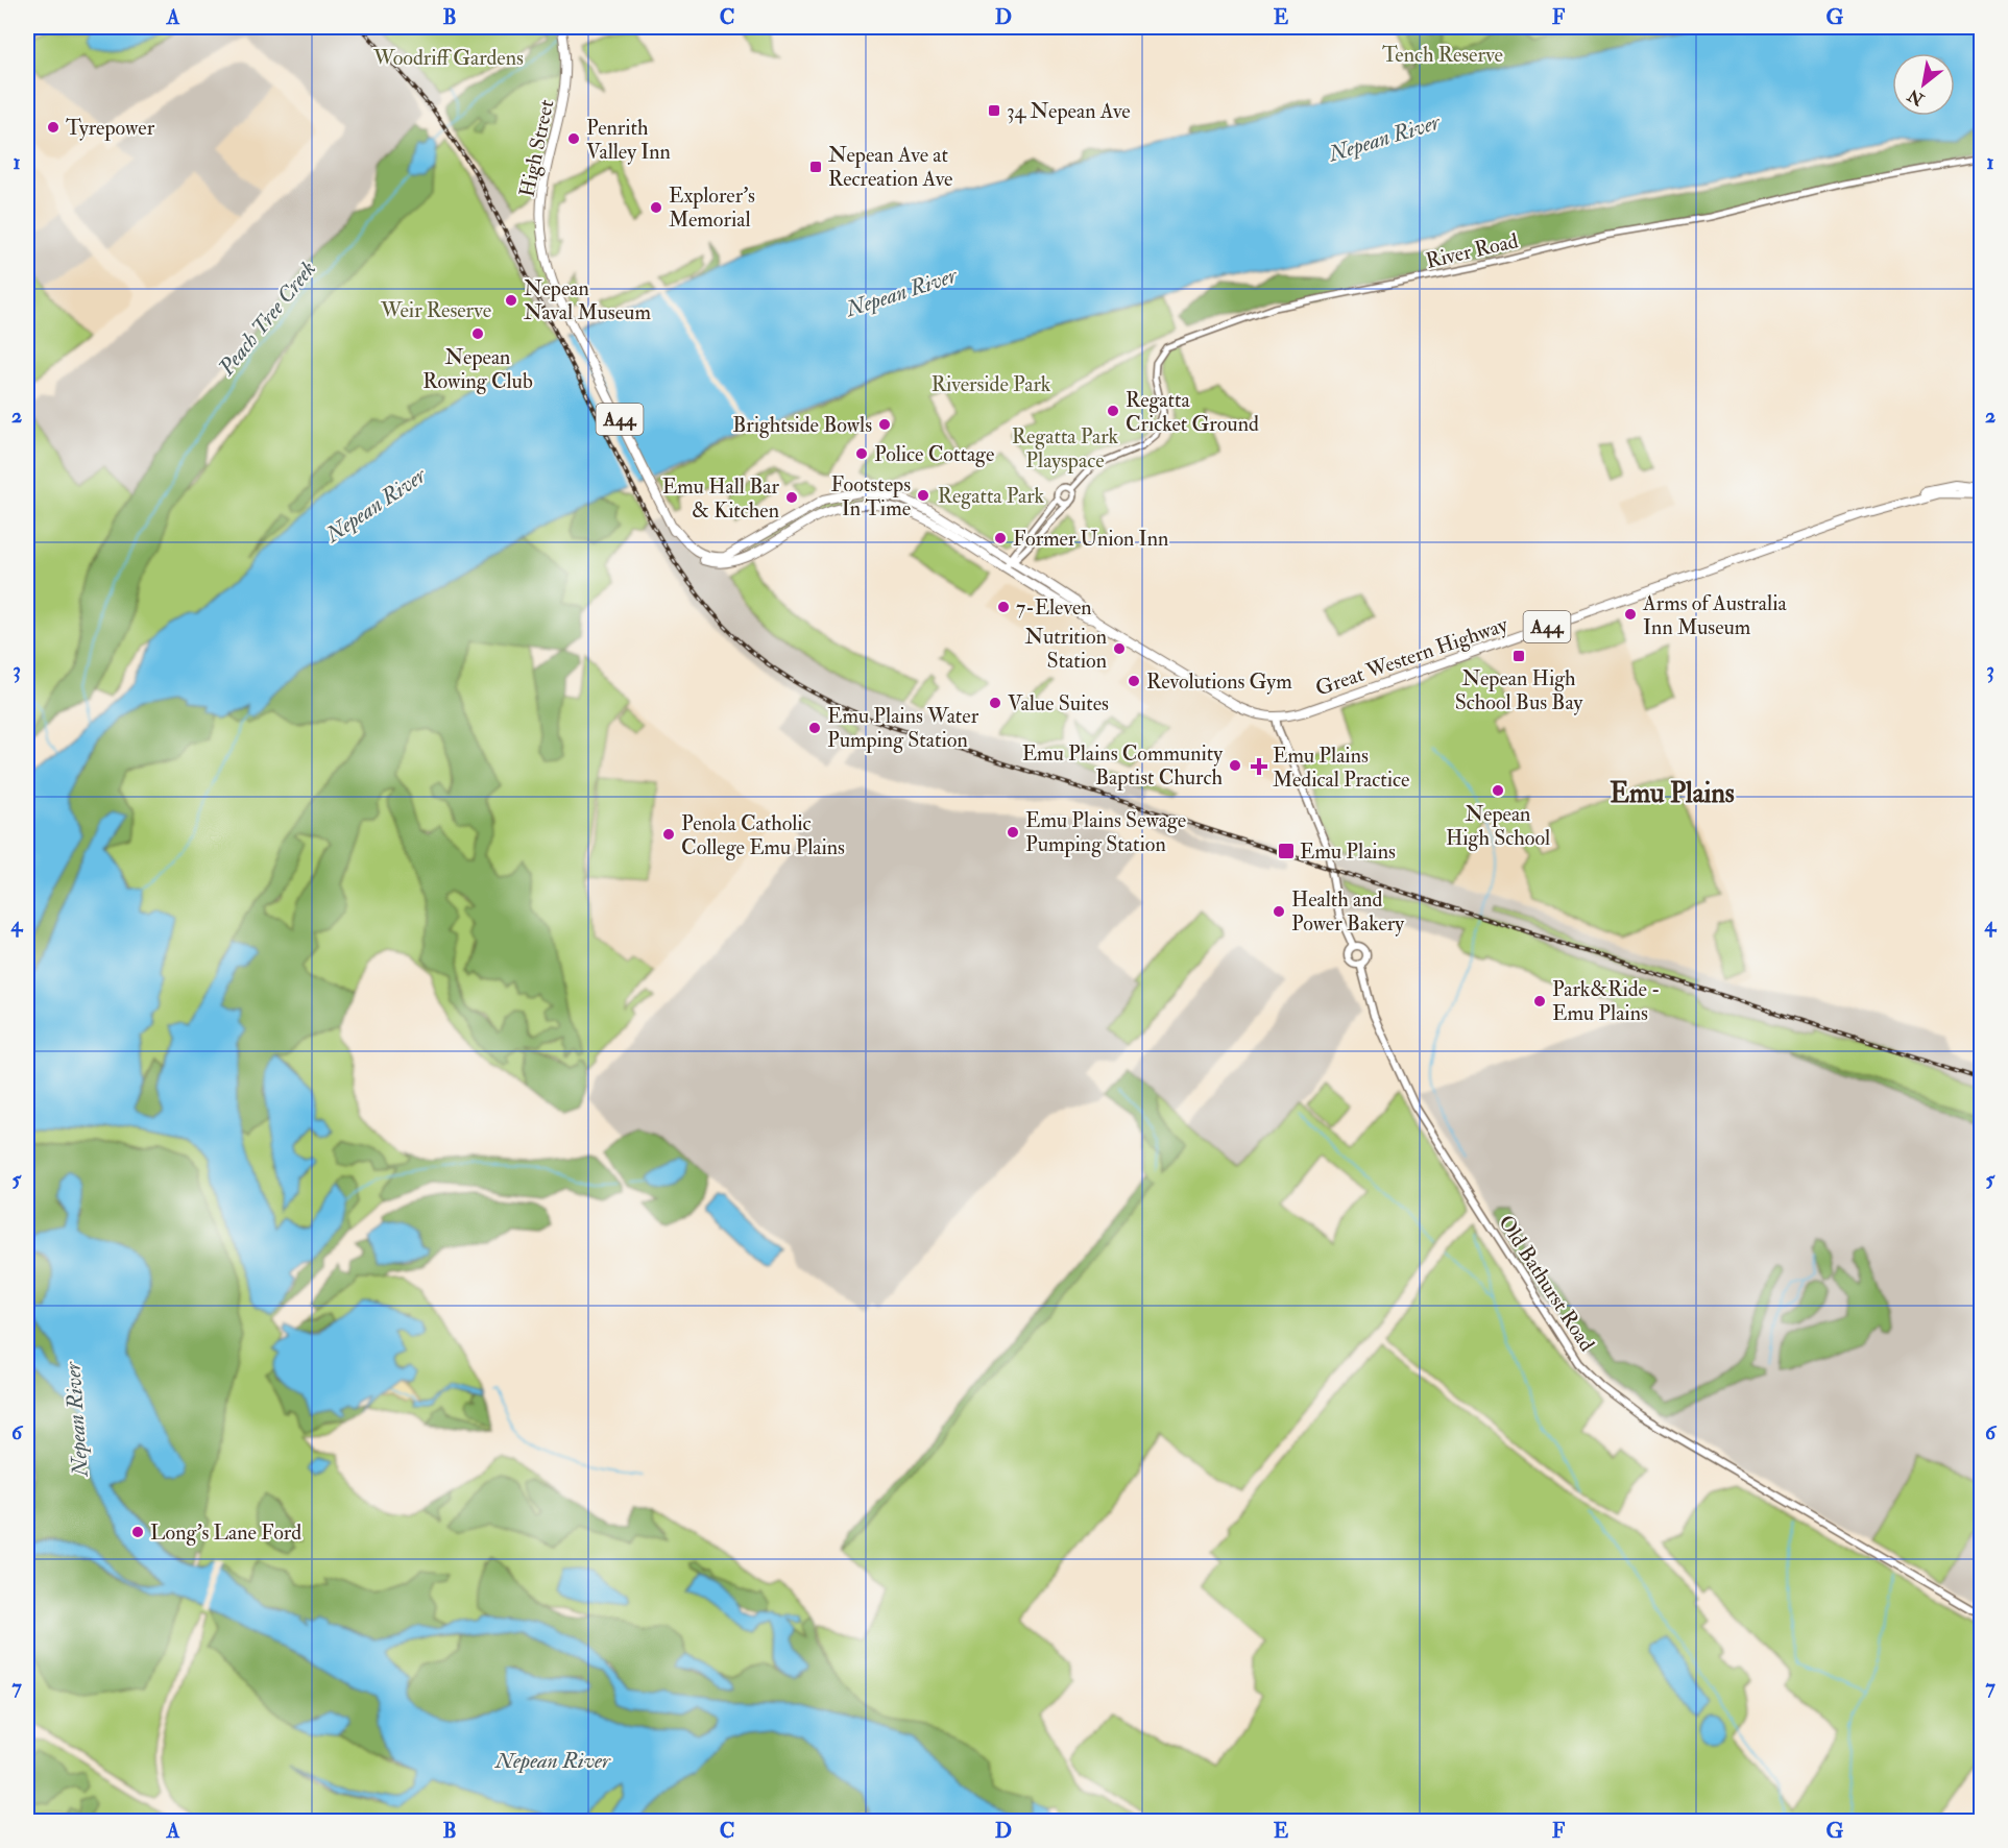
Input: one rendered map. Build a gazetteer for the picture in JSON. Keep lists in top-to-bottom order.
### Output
{
  "streets": {
    "highway": ["High Street", "A44", "Great Western Highway"],
    "main road": ["Old Bathurst Road"],
    "street": ["River Road"]
  },
  "crossings": [
    ["High Street", "Great Western Highway"]
  ],
  "districts": ["Emu Plains"],
  "water": ["Nepean River", "Peach Tree Creek"],
  "parks": [
    "Tench Reserve",
    "Woodriff Gardens",
    "Weir Reserve",
    "Riverside Park",
    "Regatta Park Playspace",
    "Regatta Park"
  ],
  "places": {
    "transit": [
      "34 Nepean Ave",
      "Nepean Ave at Recreation Ave",
      "Nepean High School Bus Bay",
      "Emu Plains"
    ],
    "other": [
      "Tyrepower",
      "Penrith Valley Inn",
      "Explorer's Memorial",
      "Nepean Naval Museum",
      "Nepean Rowing Club",
      "Regatta Cricket Ground",
      "Brightside Bowls",
      "Police Cottage",
      "Footsteps In Time",
      "Emu Hall Bar & Kitchen",
      "Former Union Inn",
      "7-Eleven",
      "Arms of Australia Inn Museum",
      "Nutrition Station",
      "Revolutions Gym",
      "Value Suites",
      "Emu Plains Water Pumping Station",
      "Emu Plains Community Baptist Church",
      "Nepean High School",
      "Emu Plains Sewage Pumping Station",
      "Penola Catholic College Emu Plains",
      "Health and Power Bakery",
      "Park&Ride - Emu Plains",
      "Long's Lane Ford"
    ],
    "health": ["Emu Plains Medical Practice"]
  },
  "north": "bottom left",
  "grid": {
    "columns": [
      "A",
      "B",
      "C",
      "D",
      "E",
      "F",
      "G"
    ],
    "rows": [
      "1",
      "2",
      "3",
      "4",
      "5",
      "6",
      "7"
    ]
  }
}
